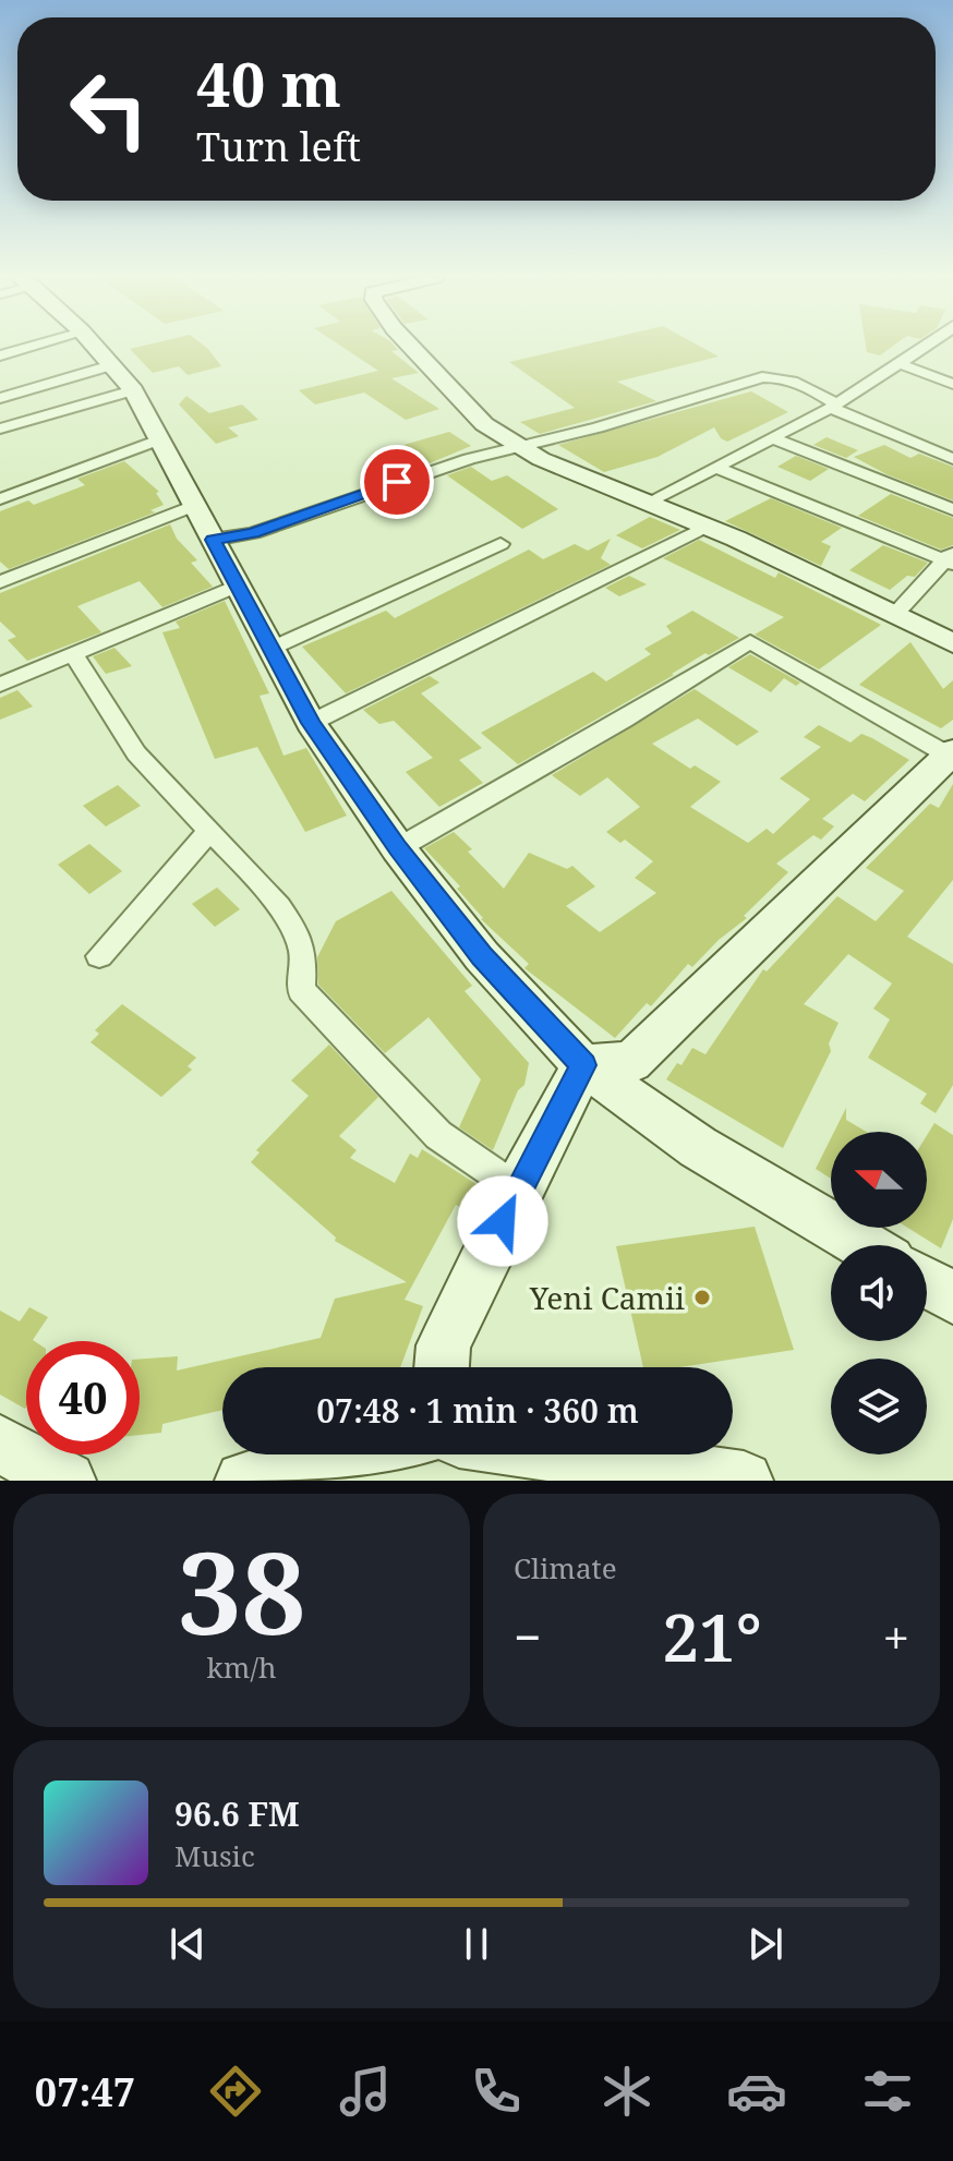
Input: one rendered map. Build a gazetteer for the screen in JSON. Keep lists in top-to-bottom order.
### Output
{
  "places": ["Yeni Camii"],
  "north": "left",
  "page": {
    "turn": ["40 m", "Turn left"],
    "limit": "40",
    "trip": "07:48 · 1 min · 360 m",
    "tile": [
      ["38", "km/h"],
      "Climate"
    ],
    "heat": ["−", "21°", "+"],
    "song": ["96.6 FM", "Music"],
    "tabs": "07:47"
  }
}
